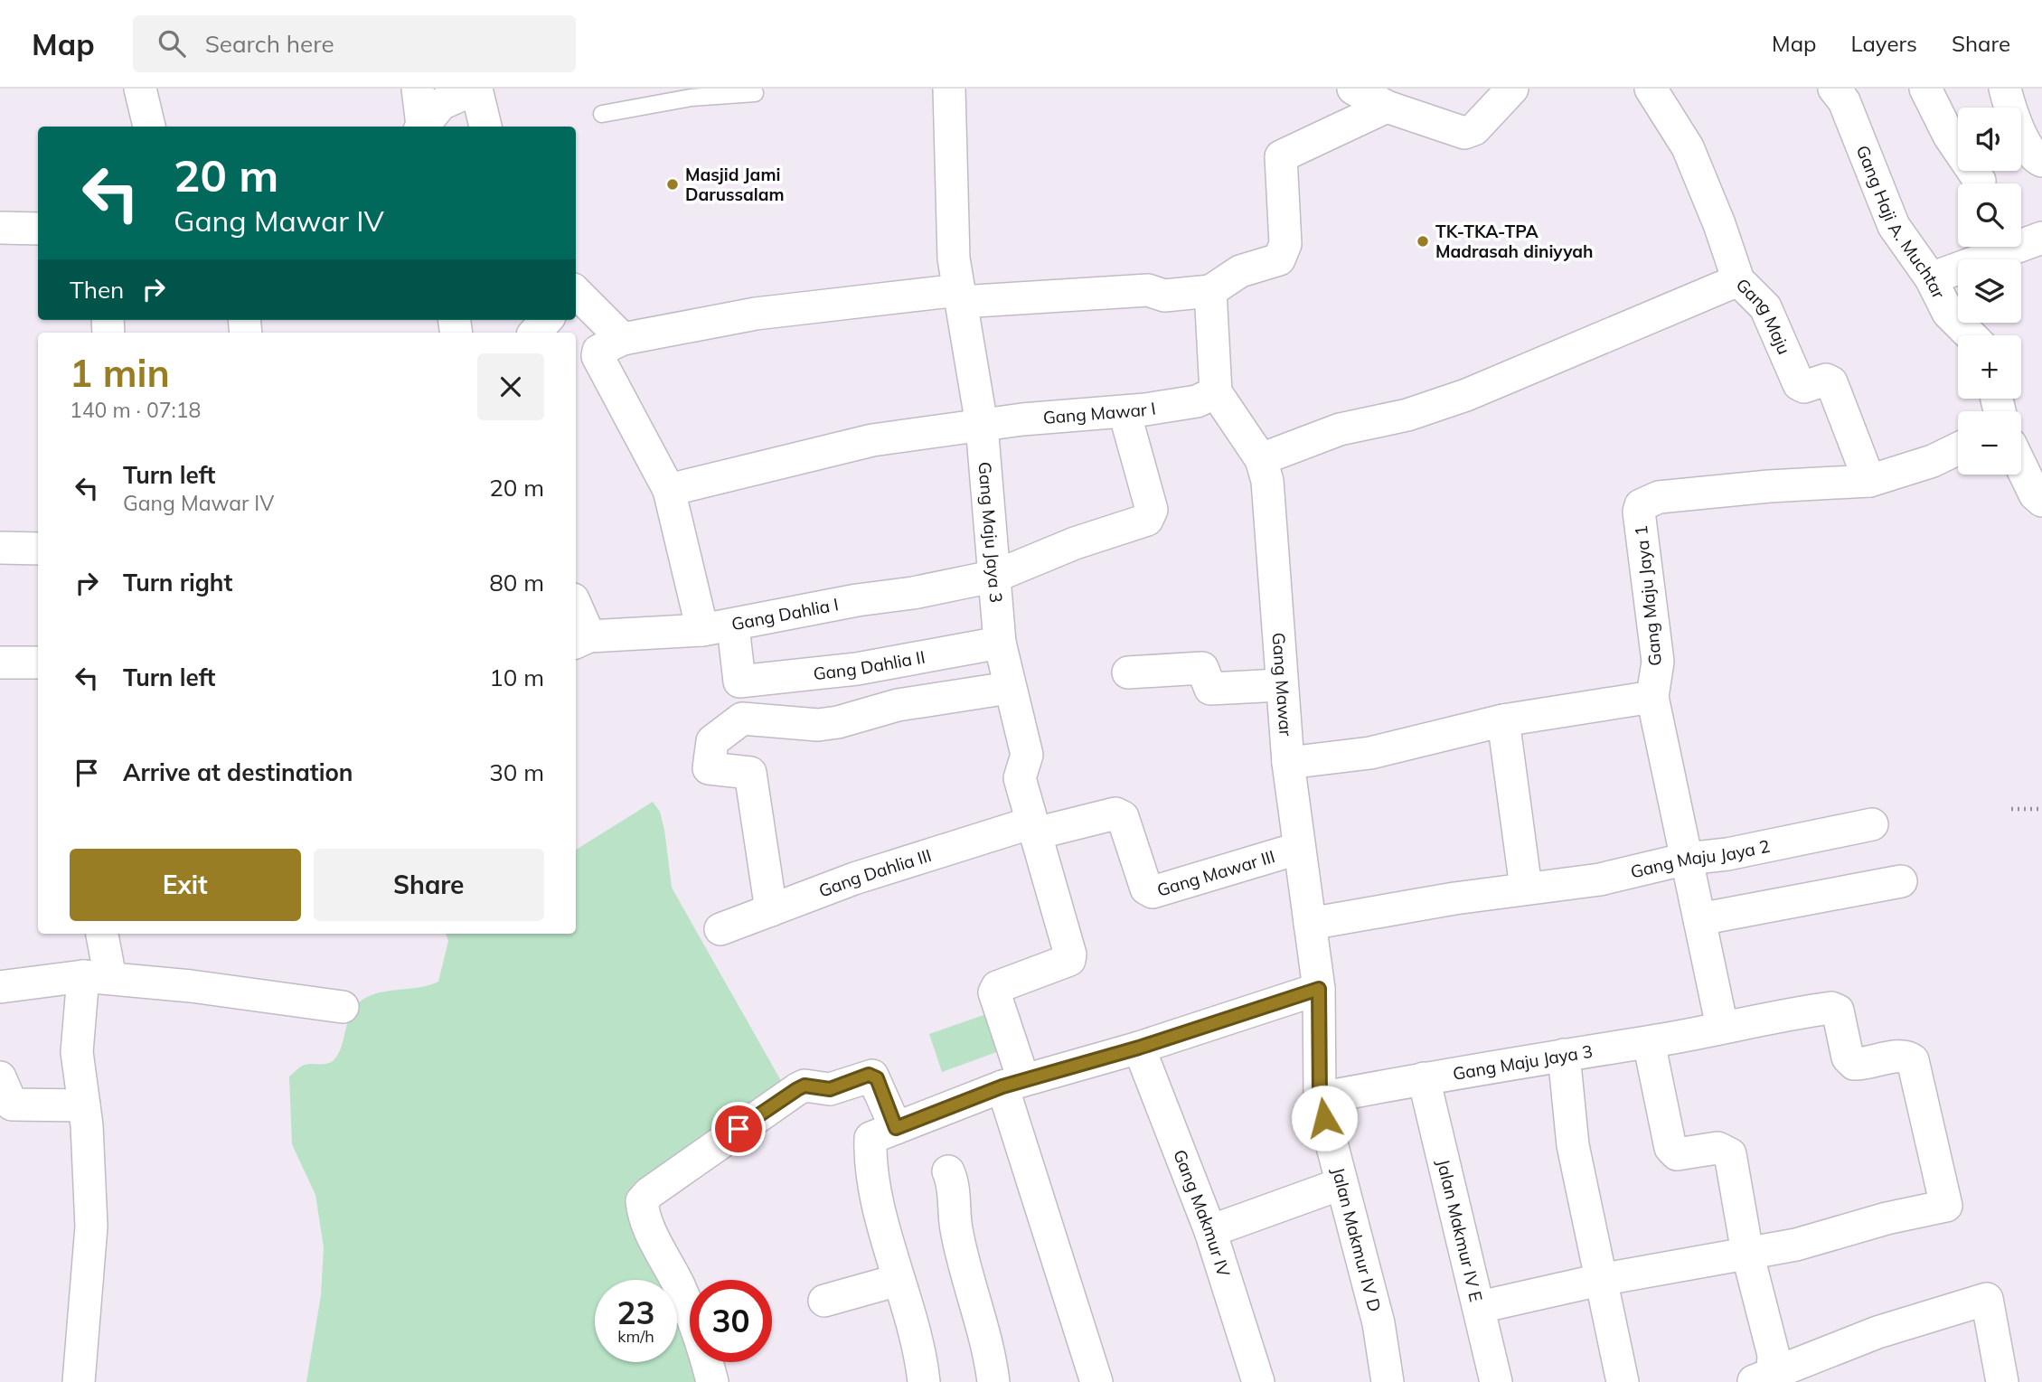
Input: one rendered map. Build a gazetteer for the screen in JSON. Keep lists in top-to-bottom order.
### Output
{
  "streets": {
    "street": [
      "Gang Haji A. Muchtar",
      "Gang Maju",
      "Gang Mawar I",
      "Gang Maju Jaya 3",
      "Gang Maju Jaya 1",
      "Gang Dahlia I",
      "Gang Dahlia II",
      "Gang Mawar",
      "Gang Maju Jaya 2",
      "Gang Mawar III",
      "Gang Dahlia III",
      "Gang Makmur IV",
      "Jalan Makmur IV E",
      "Jalan Makmur IV D"
    ]
  },
  "crossings": [
    ["Gang Maju", "Gang Maju Jaya 1"],
    ["Gang Mawar I", "Gang Maju Jaya 3"],
    ["Gang Mawar I", "Gang Dahlia I"],
    ["Gang Mawar I", "Gang Mawar"],
    ["Gang Maju Jaya 3", "Gang Dahlia I"],
    ["Gang Maju Jaya 3", "Gang Dahlia II"],
    ["Gang Maju Jaya 3", "Gang Mawar III"],
    ["Gang Maju Jaya 3", "Gang Dahlia III"],
    ["Gang Maju Jaya 3", "Jalan Makmur IV E"],
    ["Gang Maju Jaya 3", "Jalan Makmur IV D"],
    ["Gang Dahlia I", "Gang Dahlia II"],
    ["Gang Mawar", "Gang Maju Jaya 2"],
    ["Gang Mawar", "Gang Mawar III"],
    ["Gang Mawar III", "Gang Dahlia III"]
  ],
  "places": ["Masjid Jami Darussalam", "TK-TKA-TPA Madrasah diniyyah"],
  "page": {
    "header": "Map",
    "search": "Search here",
    "nav": ["Map", "Layers", "Share"],
    "map_buttons": ["+", "−"],
    "turn": ["20 m", "Gang Mawar IV"],
    "then": "Then",
    "heading": ["1 min", "140 m · 07:18"],
    "list": [
      {
        "name": "Turn left",
        "note": "Gang Mawar IV",
        "value": "20 m"
      },
      {
        "name": "Turn right",
        "value": "80 m"
      },
      {
        "name": "Turn left",
        "value": "10 m"
      },
      {
        "name": "Arrive at destination",
        "value": "30 m"
      }
    ],
    "buttons": ["Exit", "Share"],
    "speed": "23 km/h",
    "limit": "30"
  }
}
